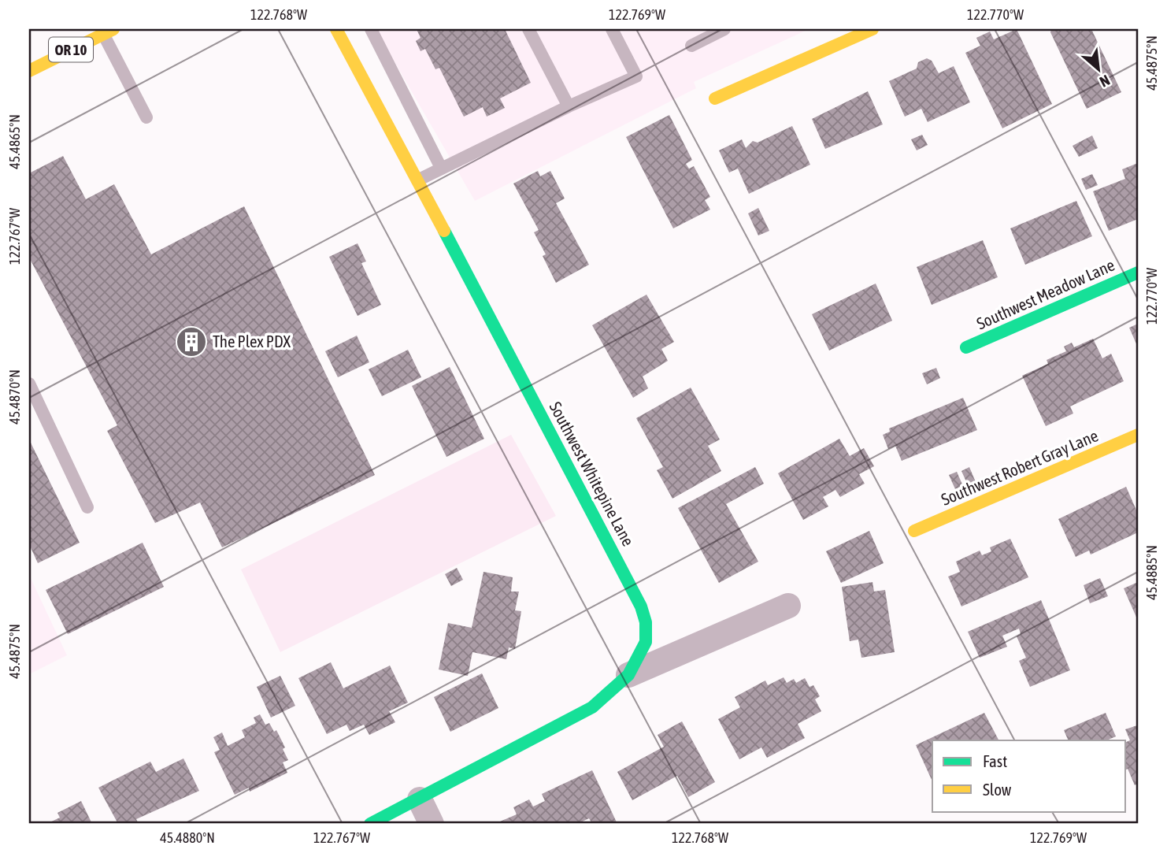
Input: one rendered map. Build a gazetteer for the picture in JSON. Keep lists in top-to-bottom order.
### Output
{
  "streets": {
    "street": [
      "OR 10",
      "Southwest Meadow Lane",
      "Southwest Robert Gray Lane",
      "Southwest Whitepine Lane"
    ]
  },
  "places": {
    "building": ["The Plex PDX"]
  },
  "legend": ["Fast", "Slow"],
  "north": "bottom right",
  "coordinates": [
    "122.768°W",
    "122.769°W",
    "122.770°W",
    "45.4875°N",
    "45.4865°N",
    "122.767°W",
    "45.4870°N",
    "45.4885°N",
    "45.4880°N"
  ]
}
